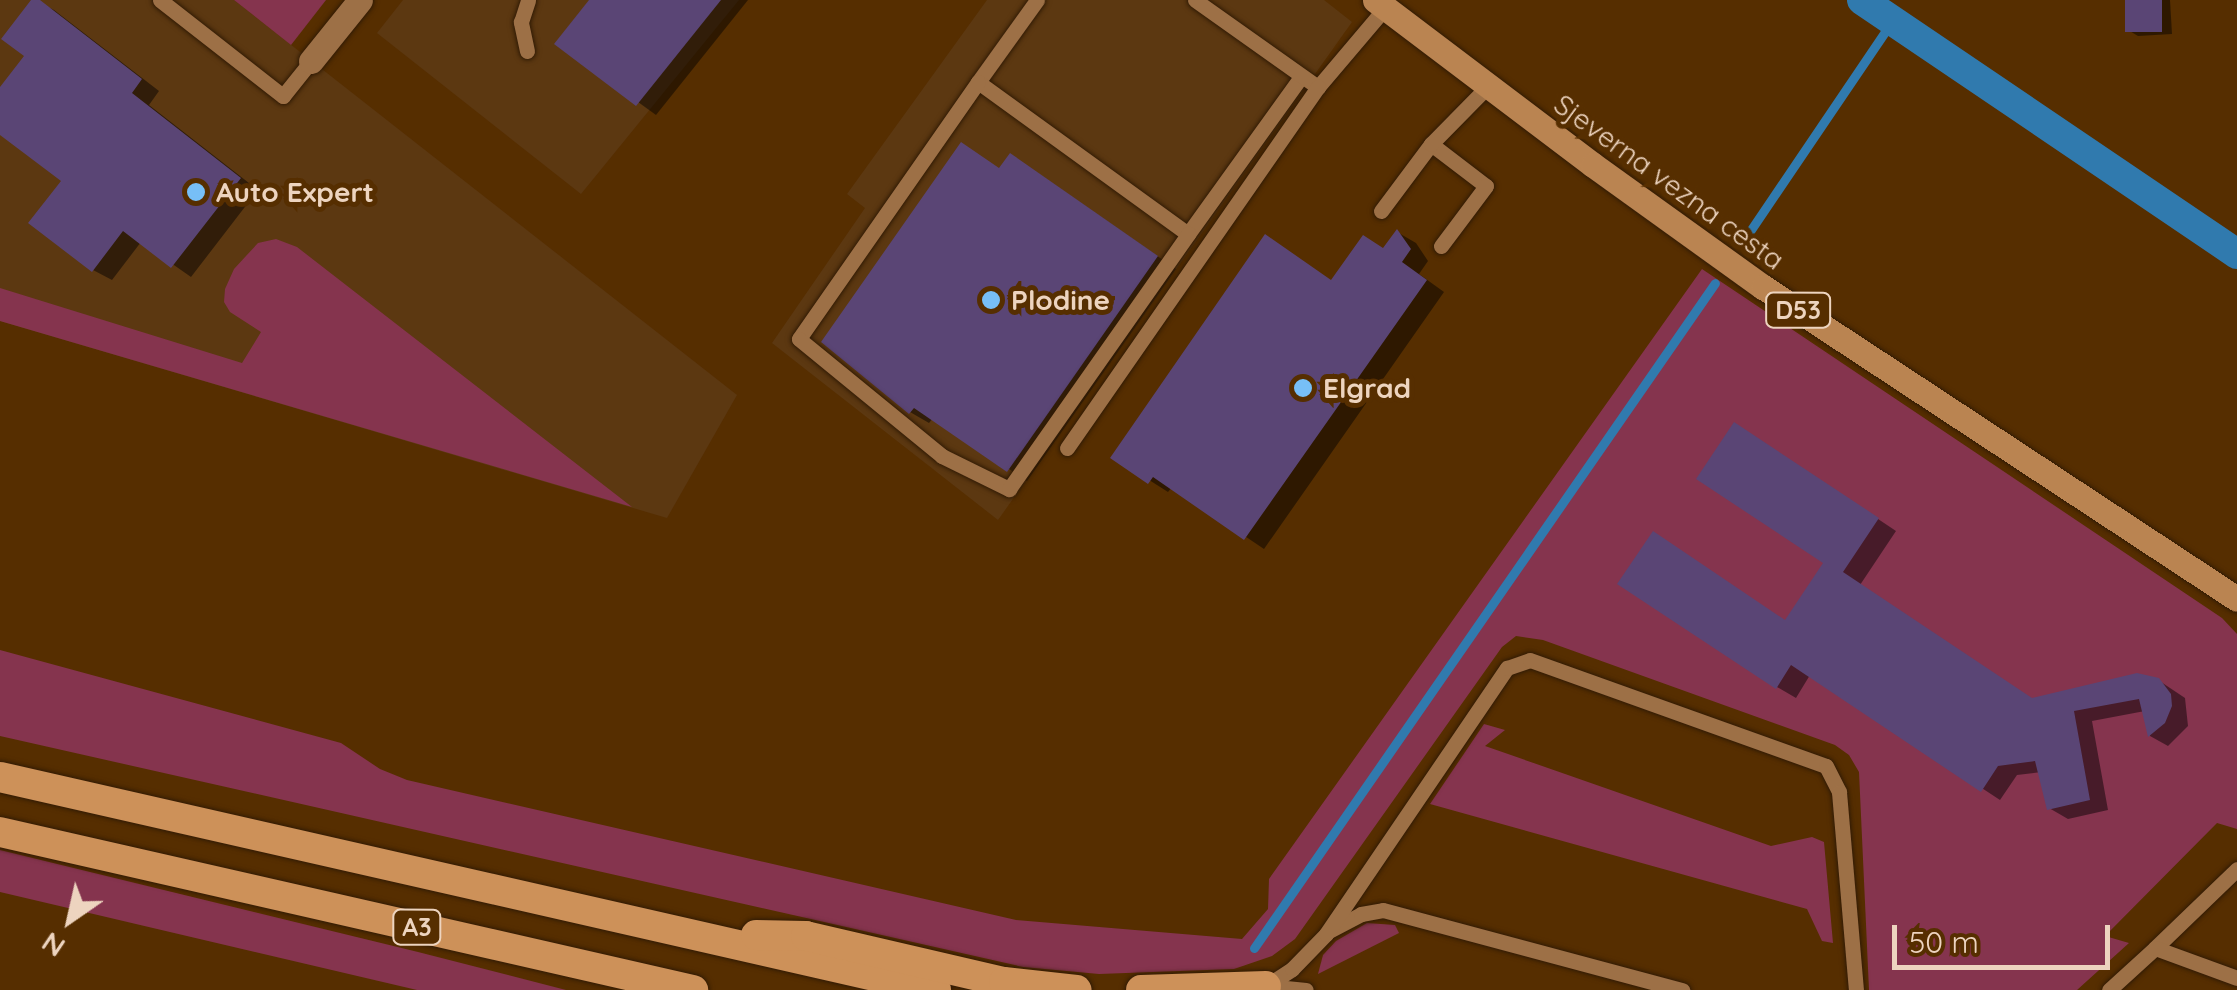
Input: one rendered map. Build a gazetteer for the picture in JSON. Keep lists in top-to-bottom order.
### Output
{
  "streets": {
    "highway": ["A3"],
    "main road": ["Sjeverna vezna cesta", "D53"]
  },
  "places": ["Auto Expert", "Plodine", "Elgrad"],
  "scale_bar": "50 m",
  "north": "bottom left"
}
